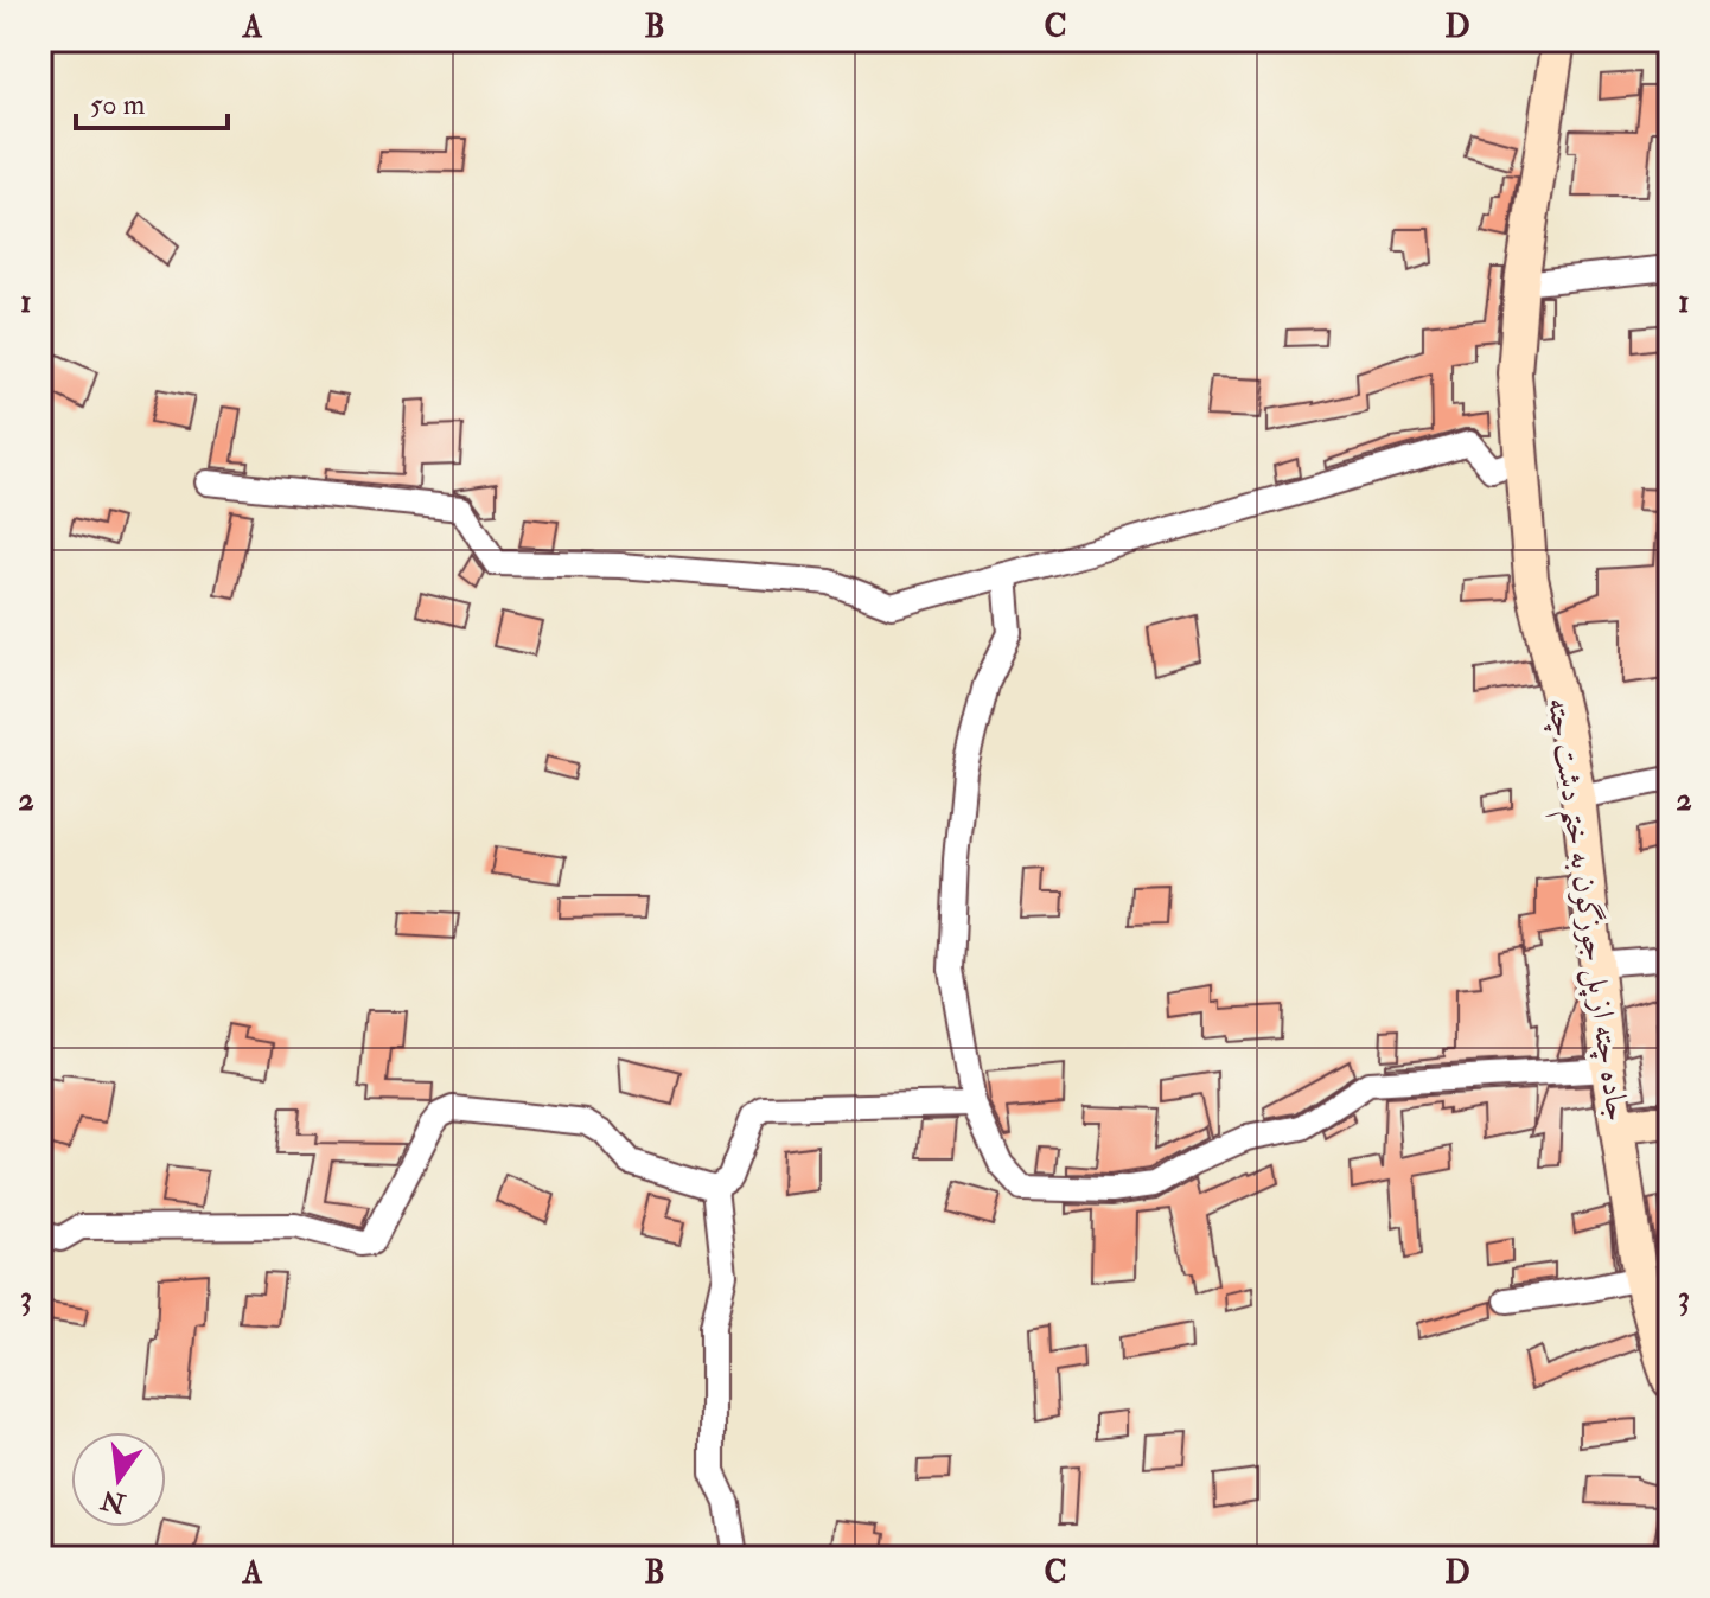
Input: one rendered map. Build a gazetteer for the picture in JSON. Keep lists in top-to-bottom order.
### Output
{
  "streets": {
    "street": ["جاده چته از پل جوزگون به ختم دشت چته"]
  },
  "scale_bar": "50 m",
  "north": "bottom",
  "grid": {
    "columns": [
      "A",
      "B",
      "C",
      "D"
    ],
    "rows": ["1", "2", "3"]
  }
}
